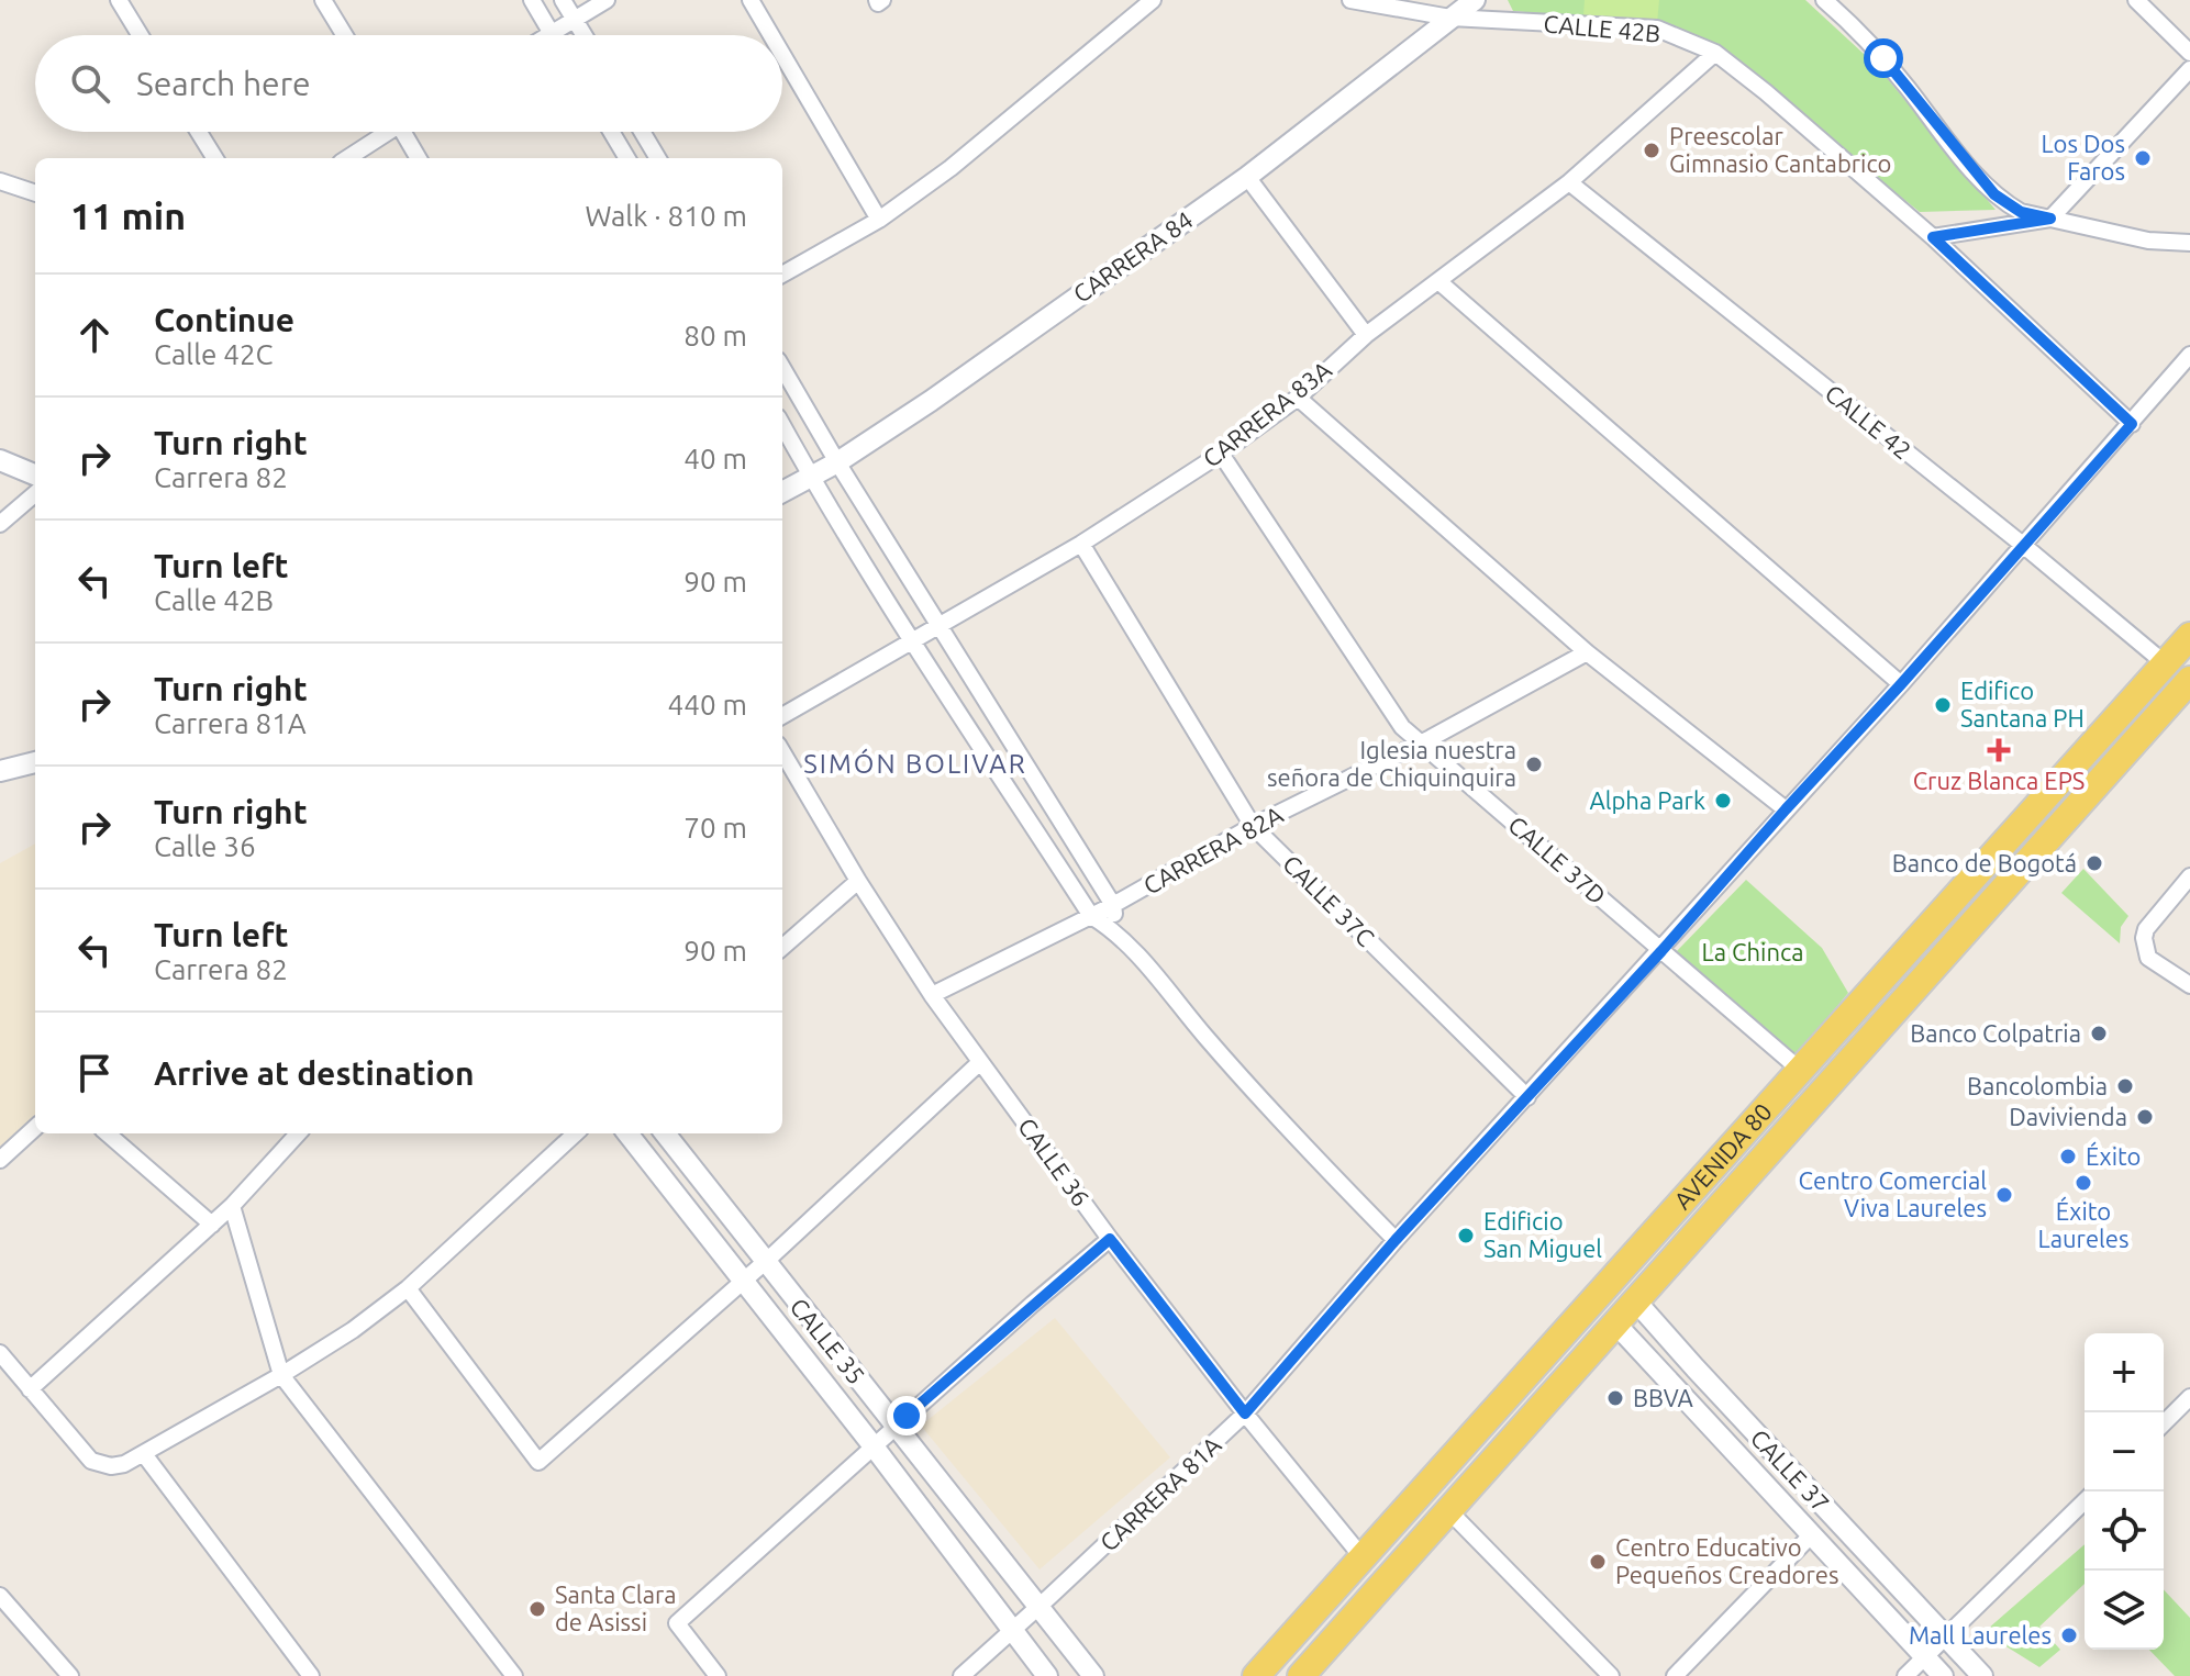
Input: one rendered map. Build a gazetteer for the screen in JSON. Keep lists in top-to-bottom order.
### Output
{
  "streets": {
    "main road": ["AVENIDA 80"],
    "street": [
      "CALLE 42B",
      "CARRERA 84",
      "CARRERA 83A",
      "CALLE 42",
      "CARRERA 82A",
      "CALLE 37D",
      "CALLE 37C",
      "CALLE 36",
      "CALLE 35",
      "CALLE 37",
      "CARRERA 81A"
    ]
  },
  "crossings": [
    ["CALLE 42B", "CARRERA 84"],
    ["CALLE 42B", "CARRERA 83A"],
    ["CALLE 42B", "CARRERA 81A"],
    ["CARRERA 83A", "CALLE 42"],
    ["CARRERA 83A", "CALLE 37D"],
    ["CARRERA 83A", "CALLE 37C"],
    ["CALLE 42", "AVENIDA 80"],
    ["CALLE 42", "CARRERA 81A"],
    ["CARRERA 82A", "CALLE 37D"],
    ["CARRERA 82A", "CALLE 37C"],
    ["CARRERA 82A", "CALLE 36"],
    ["CALLE 37D", "AVENIDA 80"],
    ["CALLE 37D", "CARRERA 81A"],
    ["CALLE 37C", "CARRERA 81A"],
    ["AVENIDA 80", "CALLE 36"],
    ["AVENIDA 80", "CALLE 37"],
    ["CALLE 36", "CARRERA 81A"],
    ["CALLE 35", "CARRERA 81A"]
  ],
  "districts": ["SIMÓN BOLIVAR"],
  "parks": ["La Chinca"],
  "places": {
    "other": [
      "Preescolar Gimnasio Cantabrico",
      "Los Dos Faros",
      "Edifico Santana PH",
      "Iglesia nuestra señora de Chiquinquira",
      "Alpha Park",
      "Banco de Bogotá",
      "Banco Colpatria",
      "Bancolombia",
      "Davivienda",
      "Éxito",
      "Éxito Laureles",
      "Centro Comercial Viva Laureles",
      "Edificio San Miguel",
      "BBVA",
      "Centro Educativo Pequeños Creadores",
      "Santa Clara de Asissi",
      "Mall Laureles"
    ],
    "health": ["Cruz Blanca EPS"]
  },
  "page": {
    "search": "Search here",
    "heading": ["11 min", "Walk · 810 m"],
    "list": [
      ["Continue", "Calle 42C", "80 m"],
      ["Turn right", "Carrera 82", "40 m"],
      ["Turn left", "Calle 42B", "90 m"],
      ["Turn right", "Carrera 81A", "440 m"],
      ["Turn right", "Calle 36", "70 m"],
      ["Turn left", "Carrera 82", "90 m"],
      "Arrive at destination"
    ],
    "map_buttons": ["+", "−"]
  }
}
